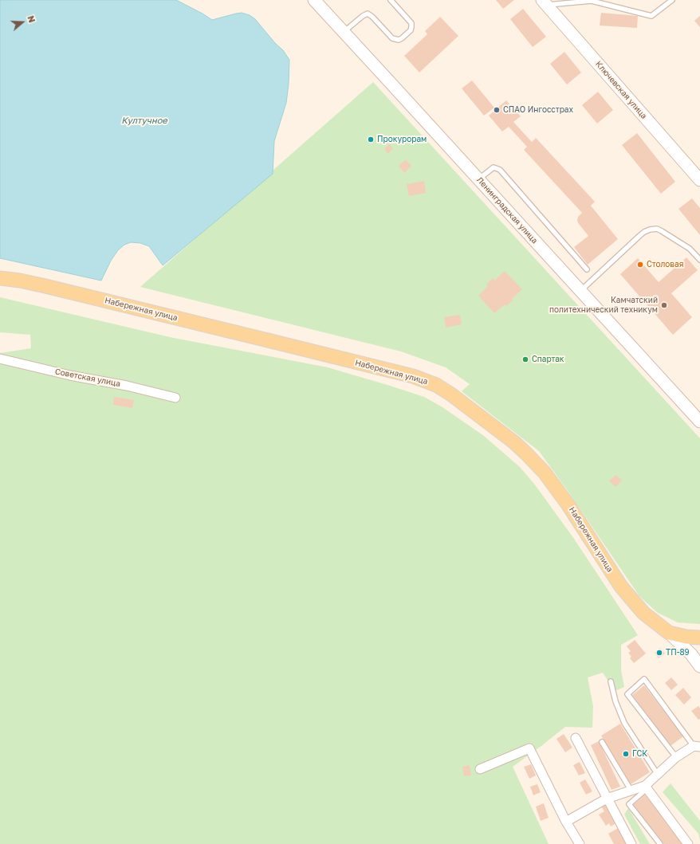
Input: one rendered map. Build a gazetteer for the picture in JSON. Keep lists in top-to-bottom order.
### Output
{
  "streets": {
    "main road": ["Ключевская улица", "Ленинградская улица", "Набережная улица"],
    "street": ["Советская улица"]
  },
  "water": ["Култучное"],
  "places": [
    "СПАО Ингосстрах",
    "Прокурорам",
    "Столовая",
    "Камчатский политехнический техникум",
    "Спартак",
    "ТП-89",
    "ГСК"
  ],
  "north": "right"
}
